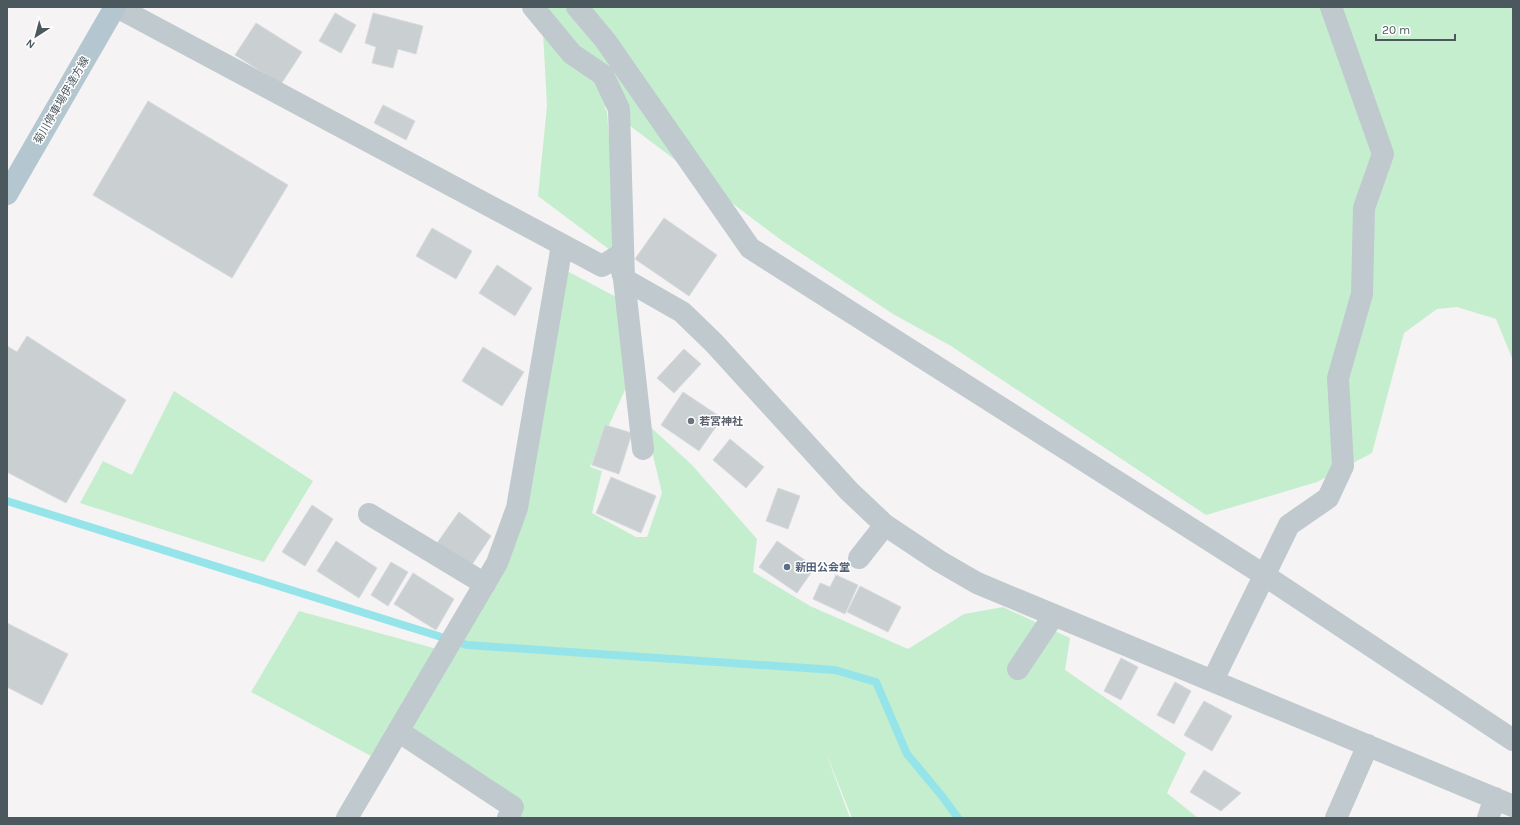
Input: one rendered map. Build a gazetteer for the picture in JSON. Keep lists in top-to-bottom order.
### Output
{
  "streets": {
    "main road": ["菊川停車場伊達方線"]
  },
  "places": ["若宮神社", "新田公会堂"],
  "scale_bar": "20 m",
  "north": "bottom left"
}
